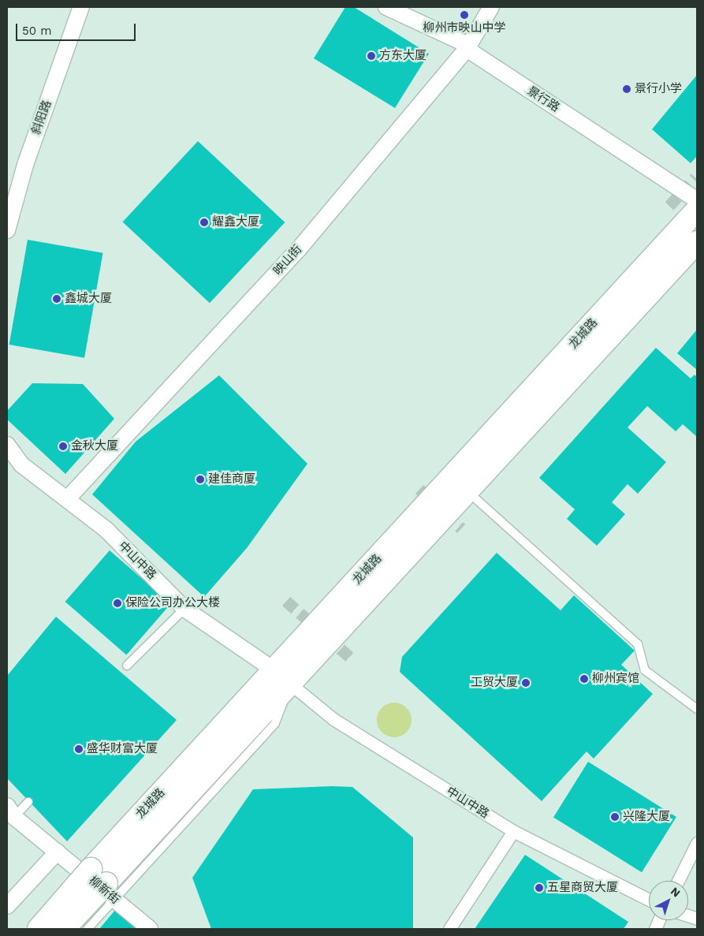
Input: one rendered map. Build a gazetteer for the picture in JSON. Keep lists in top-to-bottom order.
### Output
{
  "streets": {
    "main road": ["龙城路"],
    "street": [
      "景行路",
      "斜阳路",
      "映山街",
      "中山中路",
      "柳新街"
    ]
  },
  "crossings": [
    ["景行路", "映山街"],
    ["映山街", "中山中路"],
    ["龙城路", "中山中路"],
    ["龙城路", "柳新街"]
  ],
  "places": [
    "柳州市映山中学",
    "方东大厦",
    "景行小学",
    "耀鑫大厦",
    "鑫城大厦",
    "金秋大厦",
    "建佳商厦",
    "保险公司办公大楼",
    "柳州宾馆",
    "工贸大厦",
    "盛华财富大厦",
    "兴隆大厦",
    "五星商贸大厦"
  ],
  "scale_bar": "50 m",
  "north": "top right"
}
